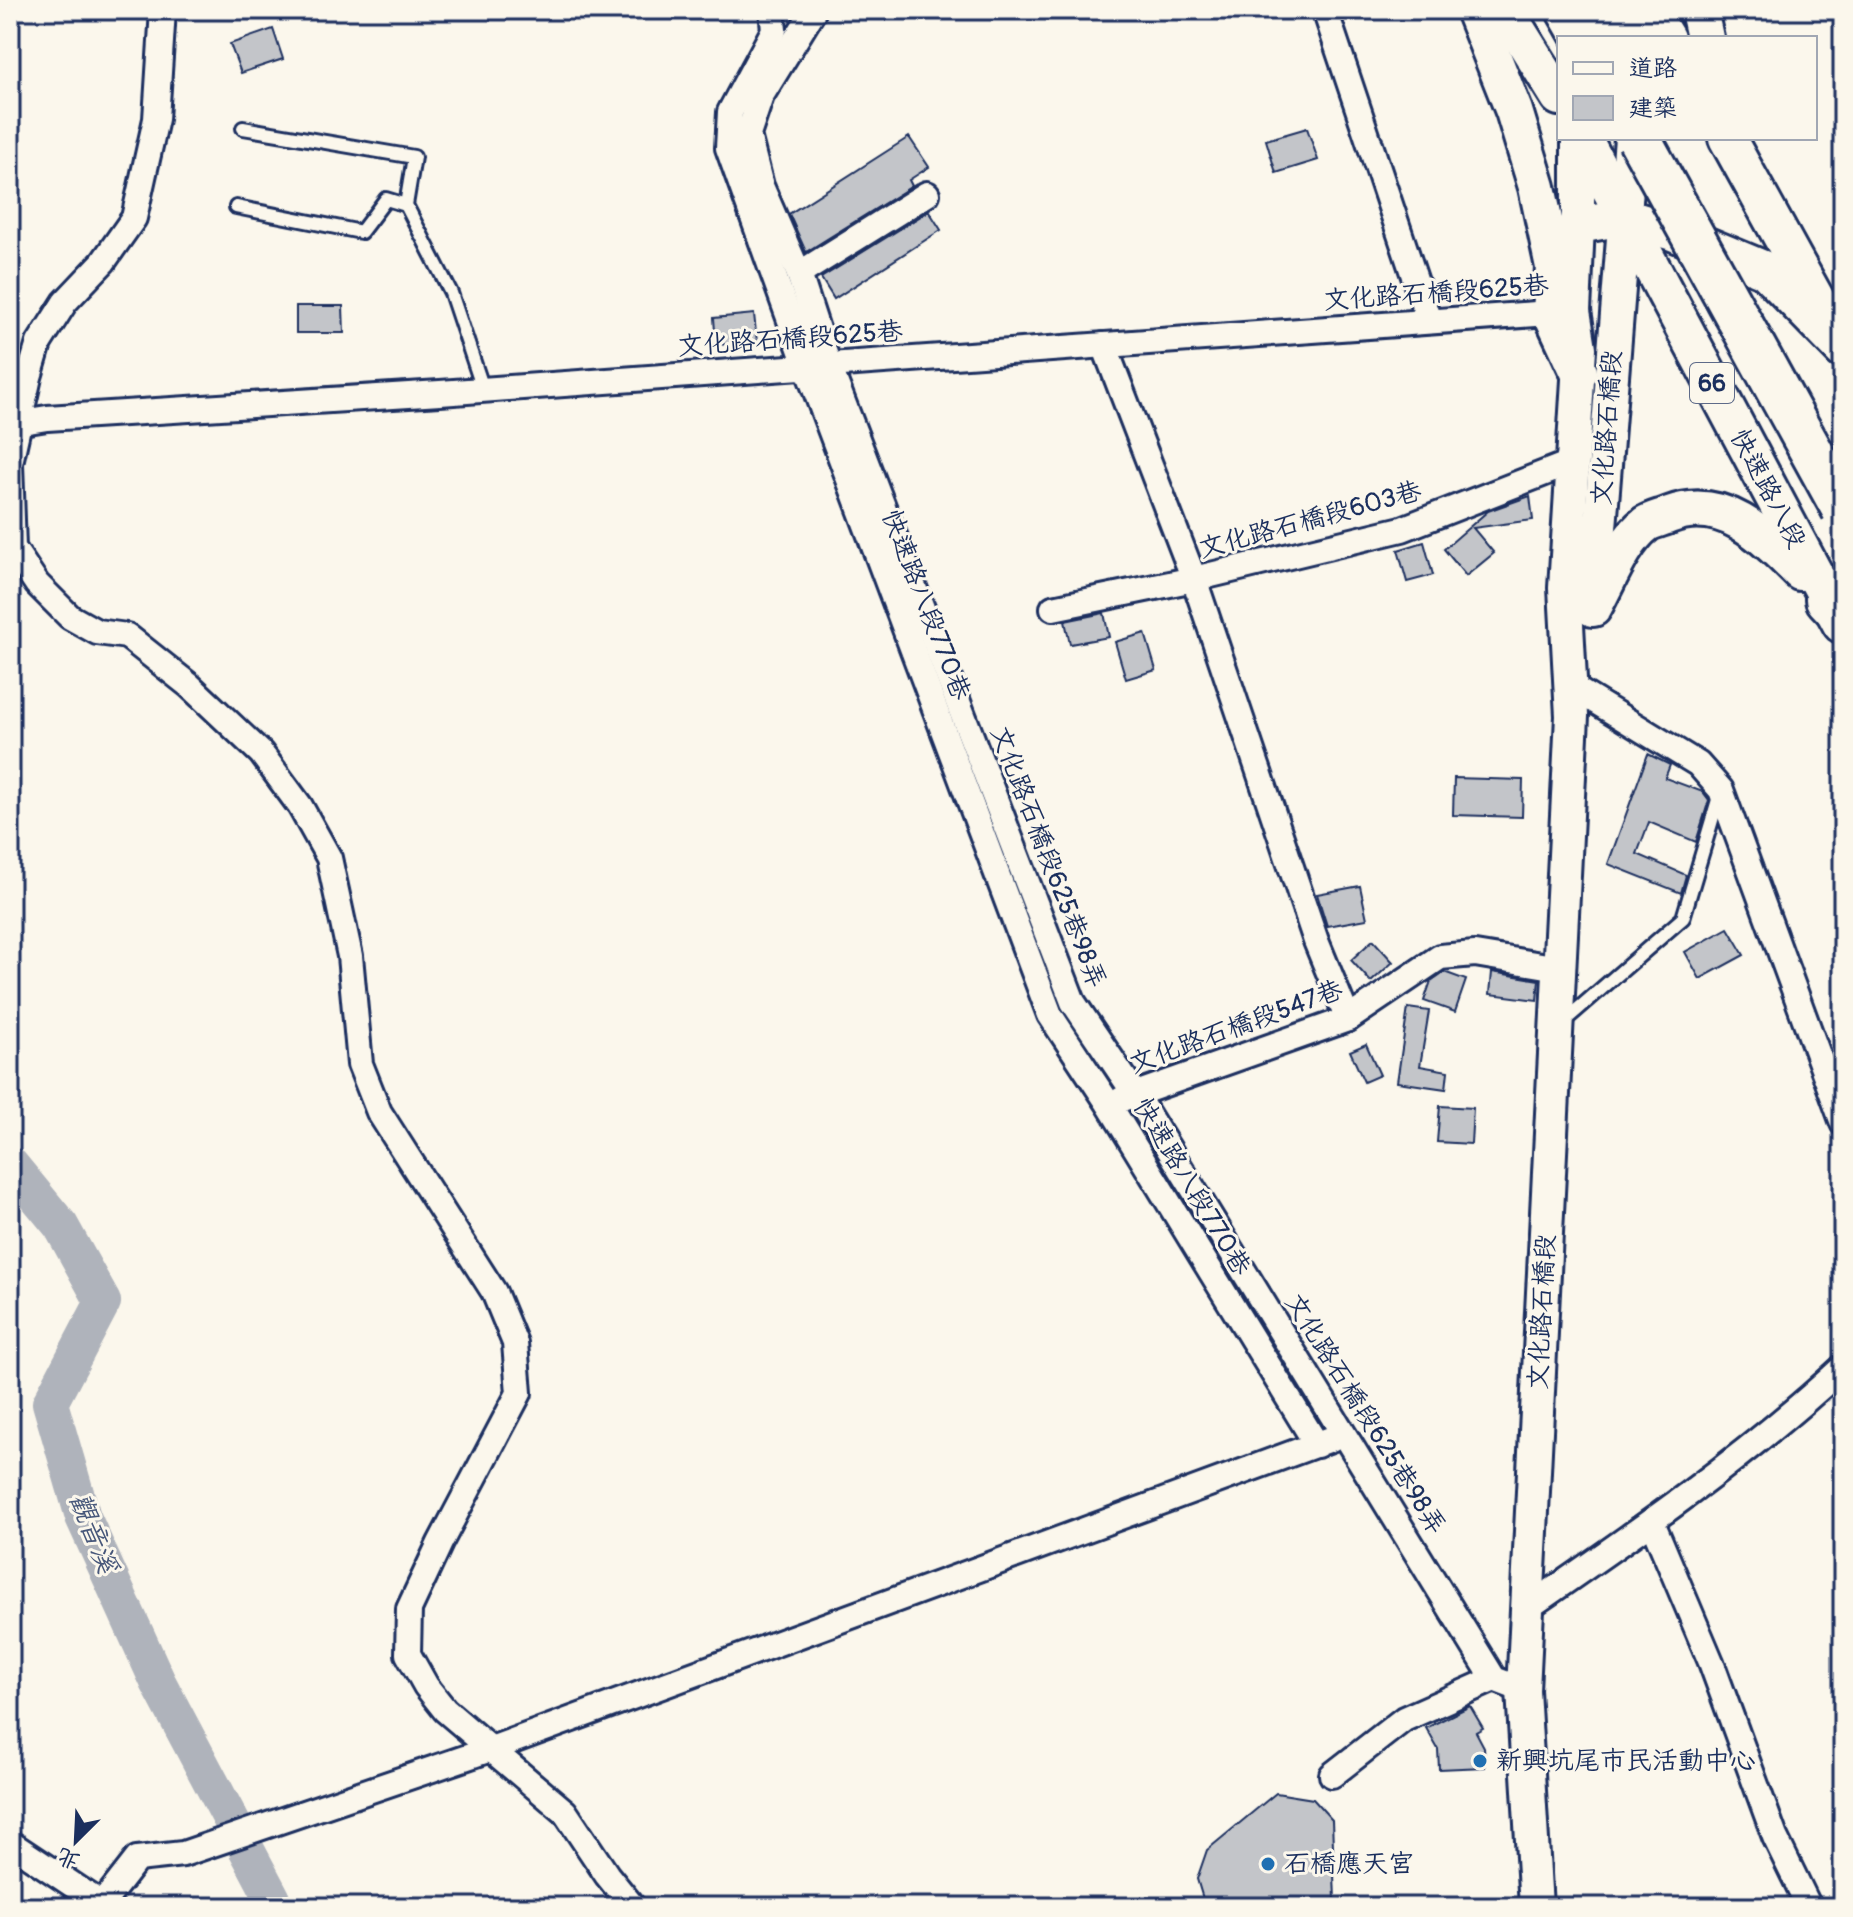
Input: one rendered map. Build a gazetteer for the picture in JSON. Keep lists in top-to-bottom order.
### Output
{
  "streets": {
    "highway": ["66"],
    "main road": ["文化路石橋段", "快速路八段"],
    "street": [
      "文化路石橋段625巷",
      "文化路石橋段603巷",
      "快速路八段770巷",
      "文化路石橋段625巷98弄",
      "文化路石橋段547巷"
    ]
  },
  "crossings": [
    ["文化路石橋段625巷", "快速路八段770巷"],
    ["文化路石橋段625巷", "文化路石橋段625巷98弄"],
    ["文化路石橋段", "快速路八段"],
    ["文化路石橋段", "文化路石橋段603巷"],
    ["文化路石橋段", "文化路石橋段625巷98弄"],
    ["文化路石橋段", "文化路石橋段547巷"],
    ["快速路八段770巷", "文化路石橋段625巷98弄"],
    ["快速路八段770巷", "文化路石橋段547巷"],
    ["文化路石橋段625巷98弄", "文化路石橋段547巷"]
  ],
  "water": ["觀音溪"],
  "places": ["新興坑尾市民活動中心", "石橋應天宮"],
  "legend": ["道路", "建築"],
  "north": "bottom left"
}
